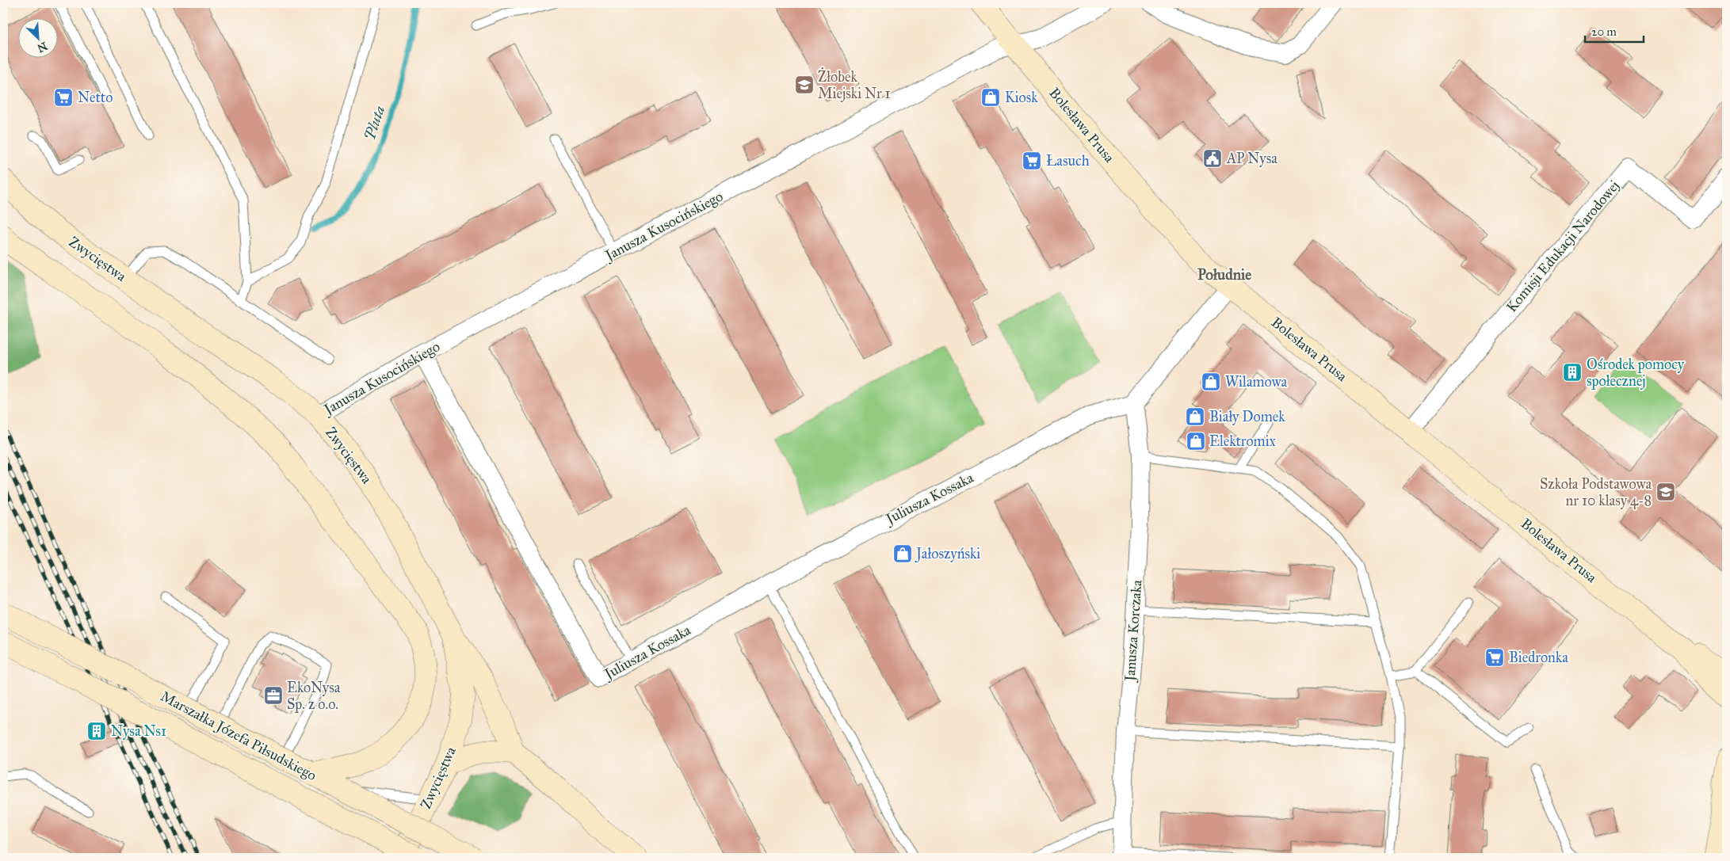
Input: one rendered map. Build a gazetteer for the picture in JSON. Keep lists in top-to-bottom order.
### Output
{
  "streets": {
    "main road": ["Bolesława Prusa", "Zwycięstwa", "Marszałka Józefa Piłsudskiego"],
    "street": [
      "Janusza Kusocińskiego",
      "Komisji Edukacji Narodowej",
      "Juliusza Kossaka",
      "Janusza Korczaka"
    ]
  },
  "crossings": [
    ["Bolesława Prusa", "Janusza Kusocińskiego"],
    ["Bolesława Prusa", "Komisji Edukacji Narodowej"],
    ["Janusza Kusocińskiego", "Zwycięstwa"],
    ["Janusza Kusocińskiego", "Juliusza Kossaka"],
    ["Juliusza Kossaka", "Janusza Korczaka"]
  ],
  "districts": ["Południe"],
  "water": ["Pluta"],
  "places": {
    "school or university": ["Żłobek Miejski Nr 1", "Szkoła Podstawowa nr 10 klasy 4-8"],
    "supermarket": ["Netto", "Łasuch", "Biedronka"],
    "shop": [
      "Kiosk",
      "Wilamowa",
      "Biały Domek",
      "Elektromix",
      "Jałoszyński"
    ],
    "public building": ["AP Nysa"],
    "building": ["Ośrodek pomocy społecznej", "Nysa Ns1"],
    "office": ["EkoNysa Sp. z o.o."]
  },
  "scale_bar": "20 m",
  "north": "bottom right"
}
